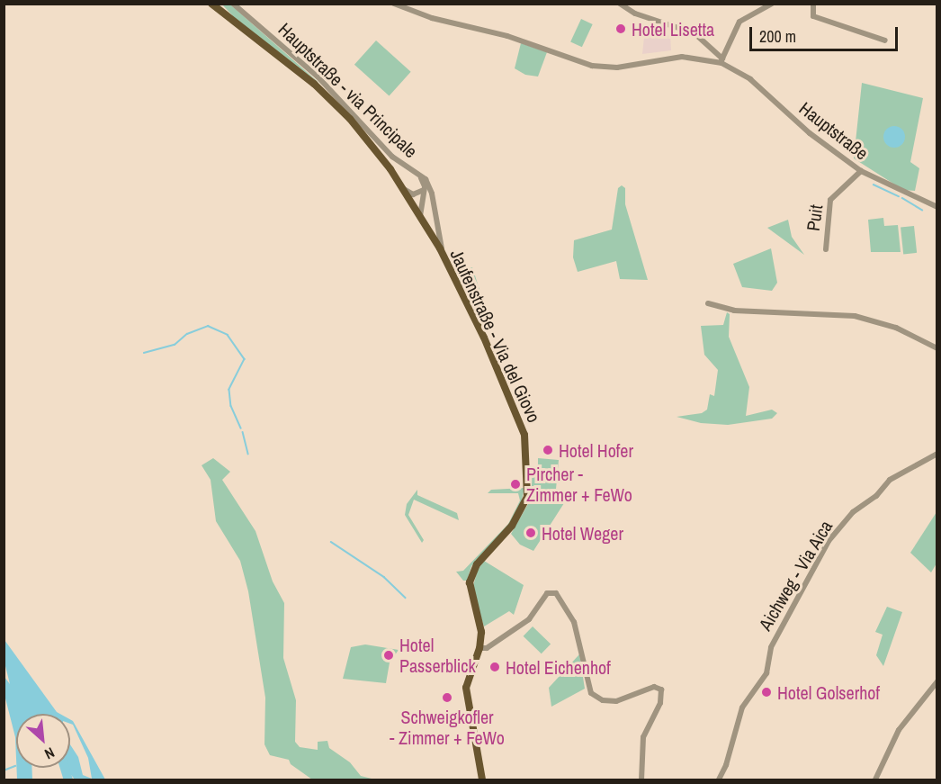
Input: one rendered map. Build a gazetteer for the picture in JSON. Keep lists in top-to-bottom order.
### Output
{
  "streets": {
    "main road": ["Jaufenstraße - Via del Giovo"],
    "street": [
      "Hauptstraße - via Principale",
      "Hauptstraße",
      "Puit",
      "Aichweg - Via Aica"
    ]
  },
  "crossings": [
    ["Hauptstraße", "Puit"]
  ],
  "places": [
    "Hotel Lisetta",
    "Hotel Hofer",
    "Pircher - Zimmer + FeWo",
    "Hotel Weger",
    "Hotel Passerblick",
    "Hotel Eichenhof",
    "Hotel Golserhof",
    "Schweigkofler - Zimmer + FeWo"
  ],
  "scale_bar": "200 m",
  "north": "bottom right"
}
